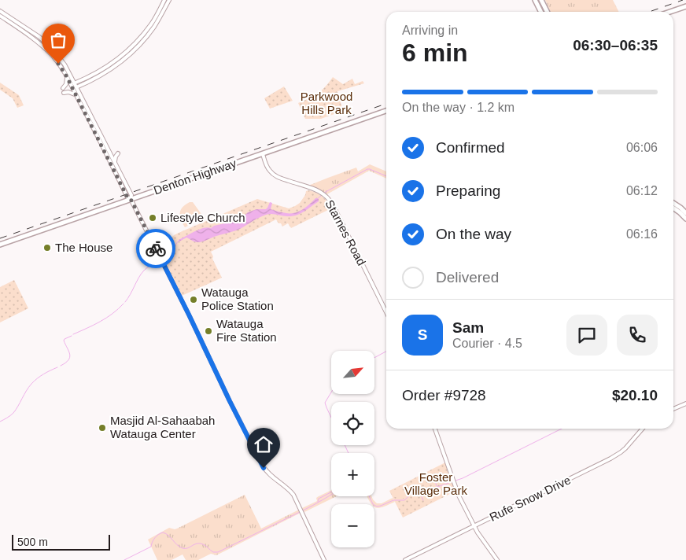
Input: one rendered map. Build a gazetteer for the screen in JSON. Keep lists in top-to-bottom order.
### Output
{
  "streets": {
    "main road": ["Denton Highway", "Starnes Road", "Rufe Snow Drive"]
  },
  "crossings": [
    ["Denton Highway", "Starnes Road"]
  ],
  "parks": ["Parkwood Hills Park", "Foster Village Park"],
  "places": [
    "Lifestyle Church",
    "The House",
    "Watauga Police Station",
    "Watauga Fire Station",
    "Masjid Al-Sahaabah Watauga Center"
  ],
  "scale_bar": "500 m",
  "north": "top right",
  "page": {
    "heading": ["6 min", "Arriving in", "06:30–06:35"],
    "panel": [
      "Sam",
      "Courier · 4.5",
      "Order #9728",
      "$20.10"
    ],
    "bar": "On the way · 1.2 km",
    "list": [
      ["Confirmed", "06:06"],
      ["Preparing", "06:12"],
      ["On the way", "06:16"],
      "Delivered"
    ],
    "round": "S",
    "map_buttons": ["+", "−"],
    "scale": "500 m"
  }
}
